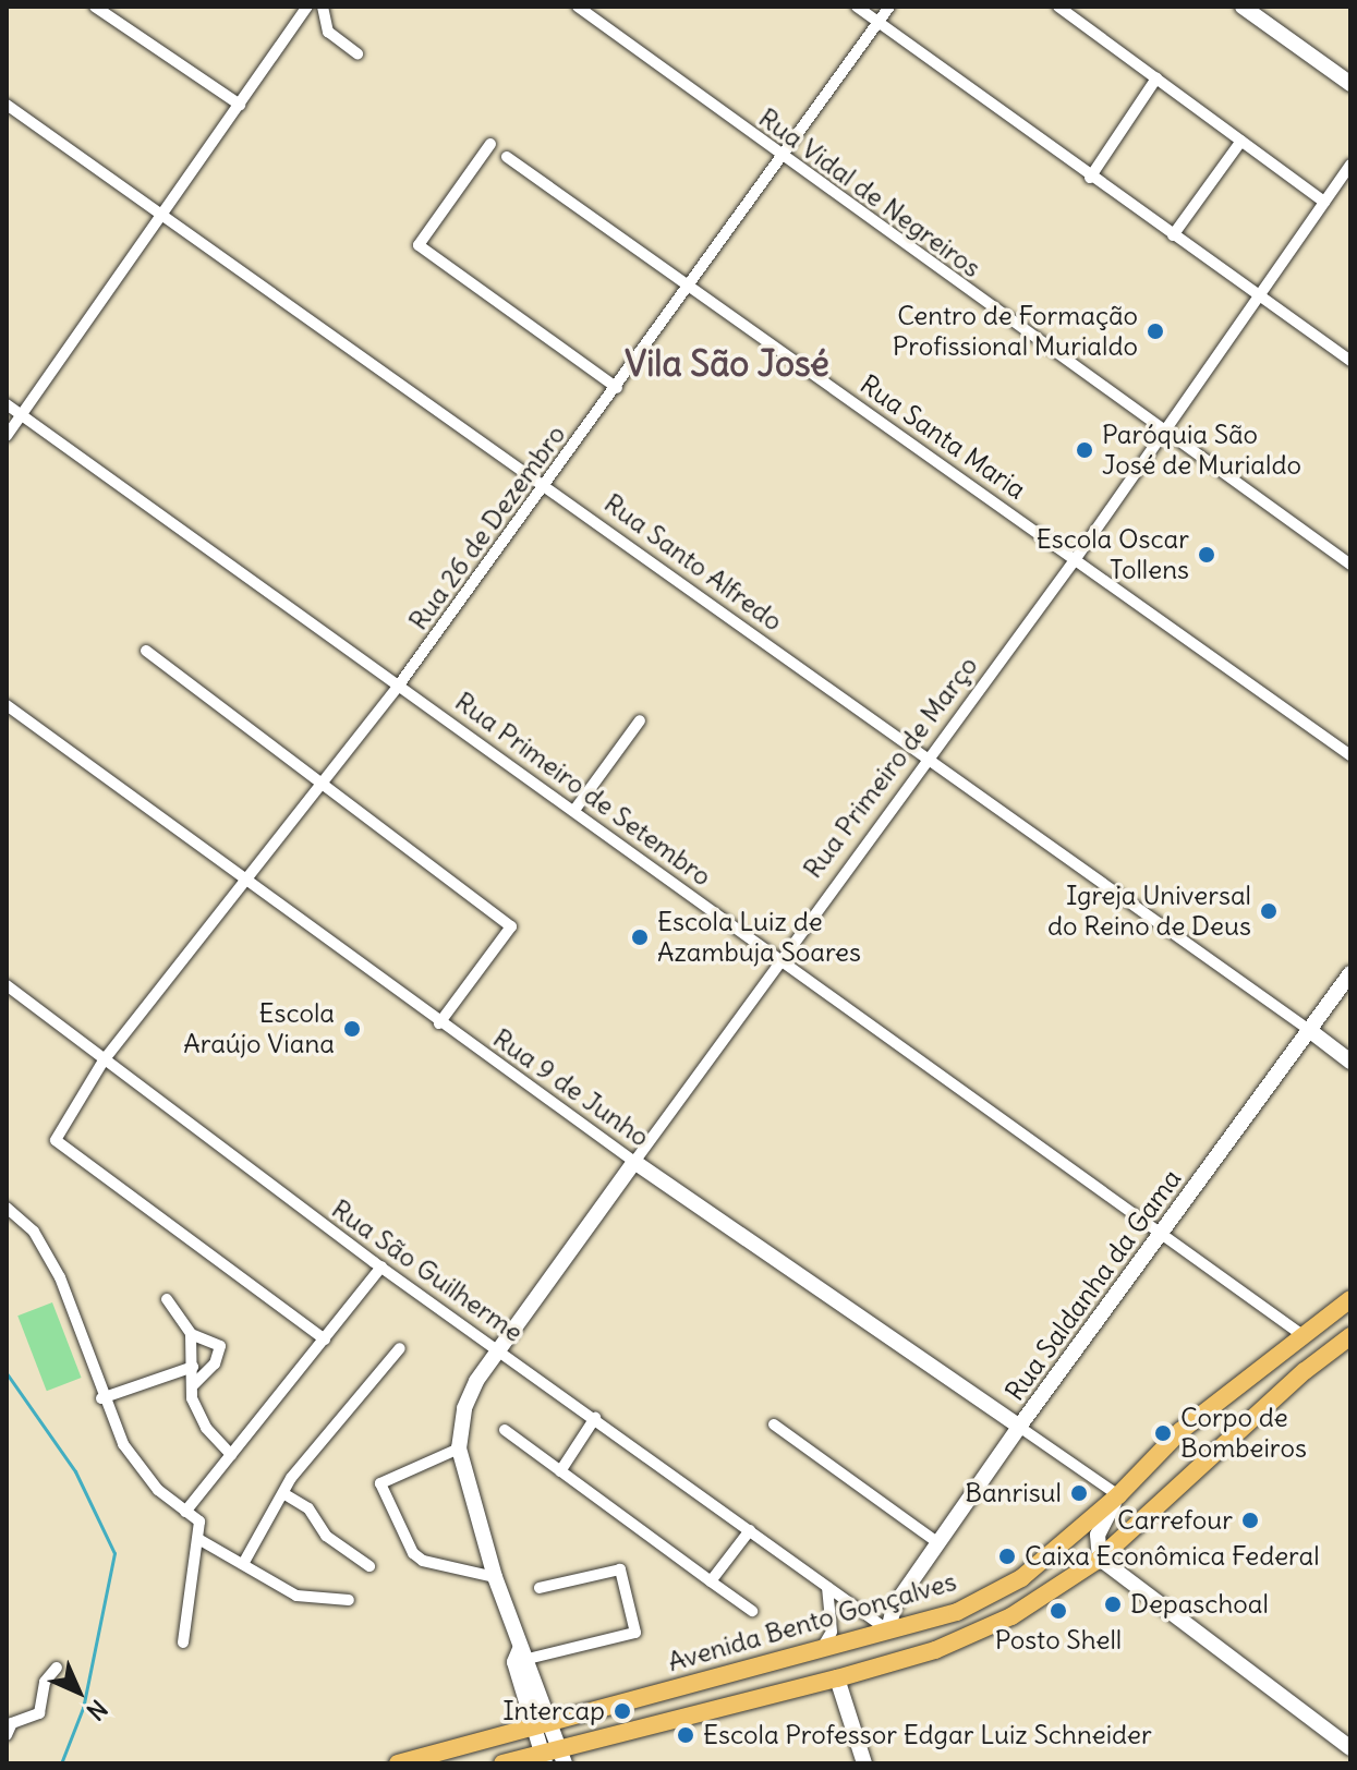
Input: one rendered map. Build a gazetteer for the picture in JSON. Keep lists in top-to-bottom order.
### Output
{
  "streets": {
    "main road": ["Avenida Bento Gonçalves"],
    "street": [
      "Rua Vidal de Negreiros",
      "Rua Santa Maria",
      "Rua 26 de Dezembro",
      "Rua Santo Alfredo",
      "Rua Primeiro de Março",
      "Rua Primeiro de Setembro",
      "Rua 9 de Junho",
      "Rua São Guilherme",
      "Rua Saldanha da Gama"
    ]
  },
  "crossings": [
    ["Rua Vidal de Negreiros", "Rua 26 de Dezembro"],
    ["Rua Vidal de Negreiros", "Rua Primeiro de Março"],
    ["Rua Santa Maria", "Rua 26 de Dezembro"],
    ["Rua Santa Maria", "Rua Primeiro de Março"],
    ["Rua 26 de Dezembro", "Rua Santo Alfredo"],
    ["Rua 26 de Dezembro", "Rua Primeiro de Setembro"],
    ["Rua 26 de Dezembro", "Rua 9 de Junho"],
    ["Rua 26 de Dezembro", "Rua São Guilherme"],
    ["Rua Santo Alfredo", "Rua Primeiro de Março"],
    ["Rua Santo Alfredo", "Rua Saldanha da Gama"],
    ["Rua Primeiro de Março", "Rua Primeiro de Setembro"],
    ["Rua Primeiro de Março", "Rua 9 de Junho"],
    ["Rua Primeiro de Março", "Rua São Guilherme"],
    ["Rua Primeiro de Março", "Avenida Bento Gonçalves"],
    ["Rua Primeiro de Setembro", "Rua Saldanha da Gama"],
    ["Rua Primeiro de Setembro", "Avenida Bento Gonçalves"],
    ["Rua 9 de Junho", "Rua Saldanha da Gama"],
    ["Rua 9 de Junho", "Avenida Bento Gonçalves"],
    ["Rua São Guilherme", "Rua Saldanha da Gama"],
    ["Rua São Guilherme", "Avenida Bento Gonçalves"],
    ["Rua Saldanha da Gama", "Avenida Bento Gonçalves"]
  ],
  "districts": ["Vila São José"],
  "places": [
    "Centro de Formação Profissional Murialdo",
    "Paróquia São José de Murialdo",
    "Escola Oscar Tollens",
    "Igreja Universal do Reino de Deus",
    "Escola Luiz de Azambuja Soares",
    "Escola Araújo Viana",
    "Corpo de Bombeiros",
    "Banrisul",
    "Carrefour",
    "Caixa Econômica Federal",
    "Depaschoal",
    "Posto Shell",
    "Intercap",
    "Escola Professor Edgar Luiz Schneider"
  ],
  "north": "bottom right"
}
